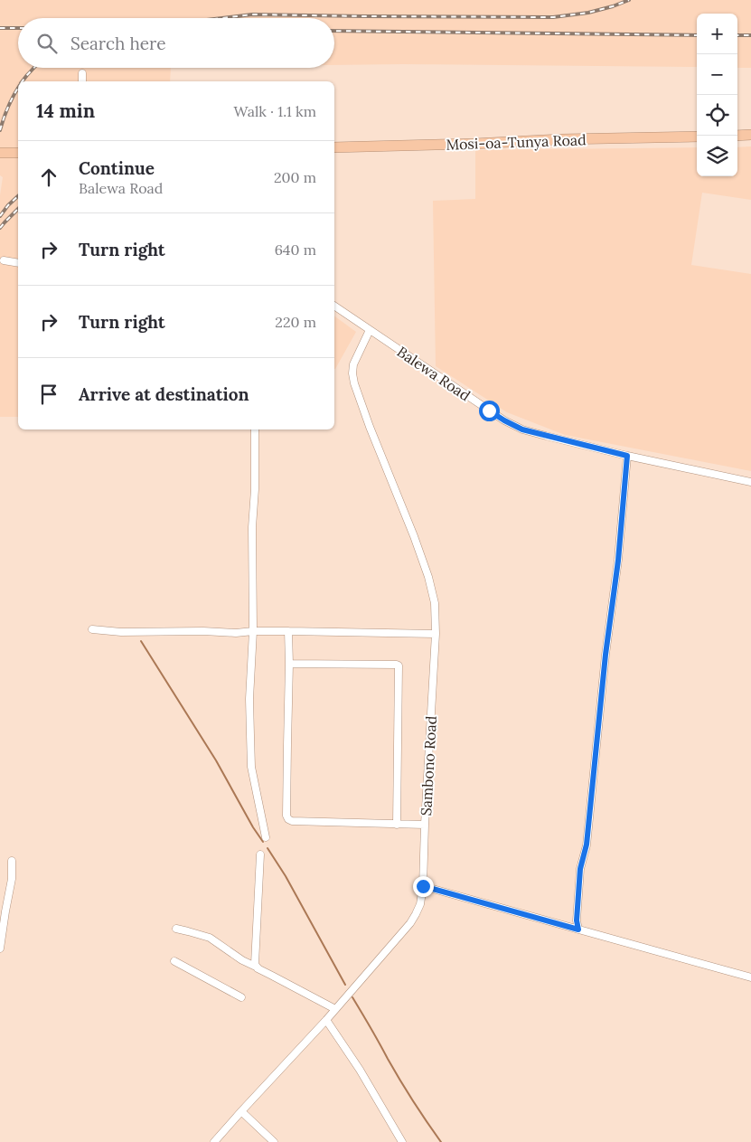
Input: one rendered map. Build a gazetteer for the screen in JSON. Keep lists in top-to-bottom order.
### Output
{
  "streets": {
    "highway": ["Mosi-oa-Tunya Road"],
    "street": ["Balewa Road", "Sambono Road"]
  },
  "crossings": [
    ["Balewa Road", "Sambono Road"]
  ],
  "page": {
    "map_buttons": ["+", "−"],
    "search": "Search here",
    "heading": ["14 min", "Walk · 1.1 km"],
    "list": [
      ["Continue", "Balewa Road", "200 m"],
      ["Turn right", "640 m"],
      ["Turn right", "220 m"],
      "Arrive at destination"
    ]
  }
}
